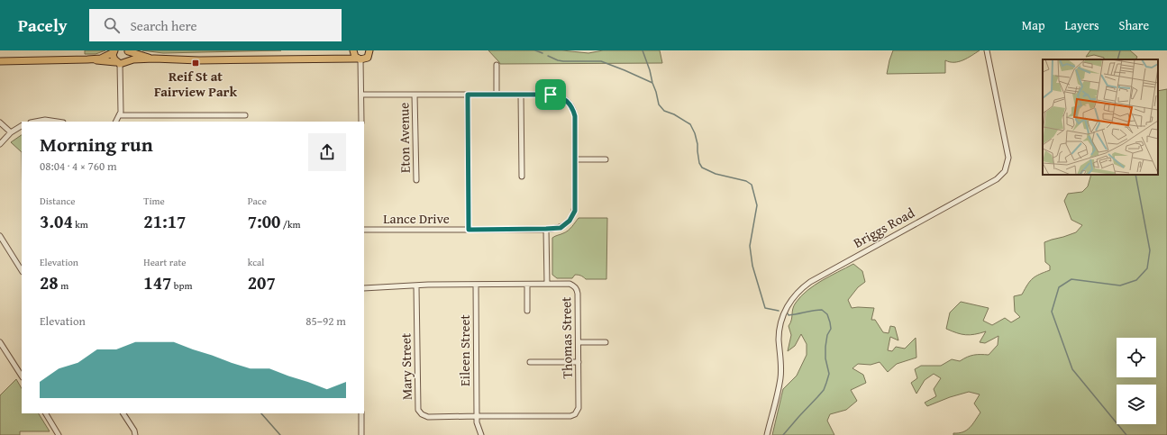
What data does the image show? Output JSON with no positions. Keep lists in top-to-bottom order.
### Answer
{
  "streets": {
    "street": [
      "Eton Avenue",
      "Lance Drive",
      "Briggs Road",
      "Thomas Street",
      "Eileen Street",
      "Mary Street"
    ]
  },
  "crossings": [
    ["Eton Avenue", "Lance Drive"],
    ["Thomas Street", "Eileen Street"],
    ["Thomas Street", "Mary Street"],
    ["Eileen Street", "Mary Street"]
  ],
  "places": {
    "transit": ["Reif St at Fairview Park"]
  },
  "page": {
    "header": "Pacely",
    "search": "Search here",
    "nav": ["Map", "Layers", "Share"],
    "heading": ["Morning run", "08:04 · 4 × 760 m"],
    "stats": [
      ["Distance", "3.04 km"],
      ["Time", "21:17"],
      ["Pace", "7:00 /km"],
      ["Elevation", "28 m"],
      ["Heart rate", "147 bpm"],
      ["kcal", "207"]
    ],
    "chart": ["Elevation", "85–92 m"]
  }
}
